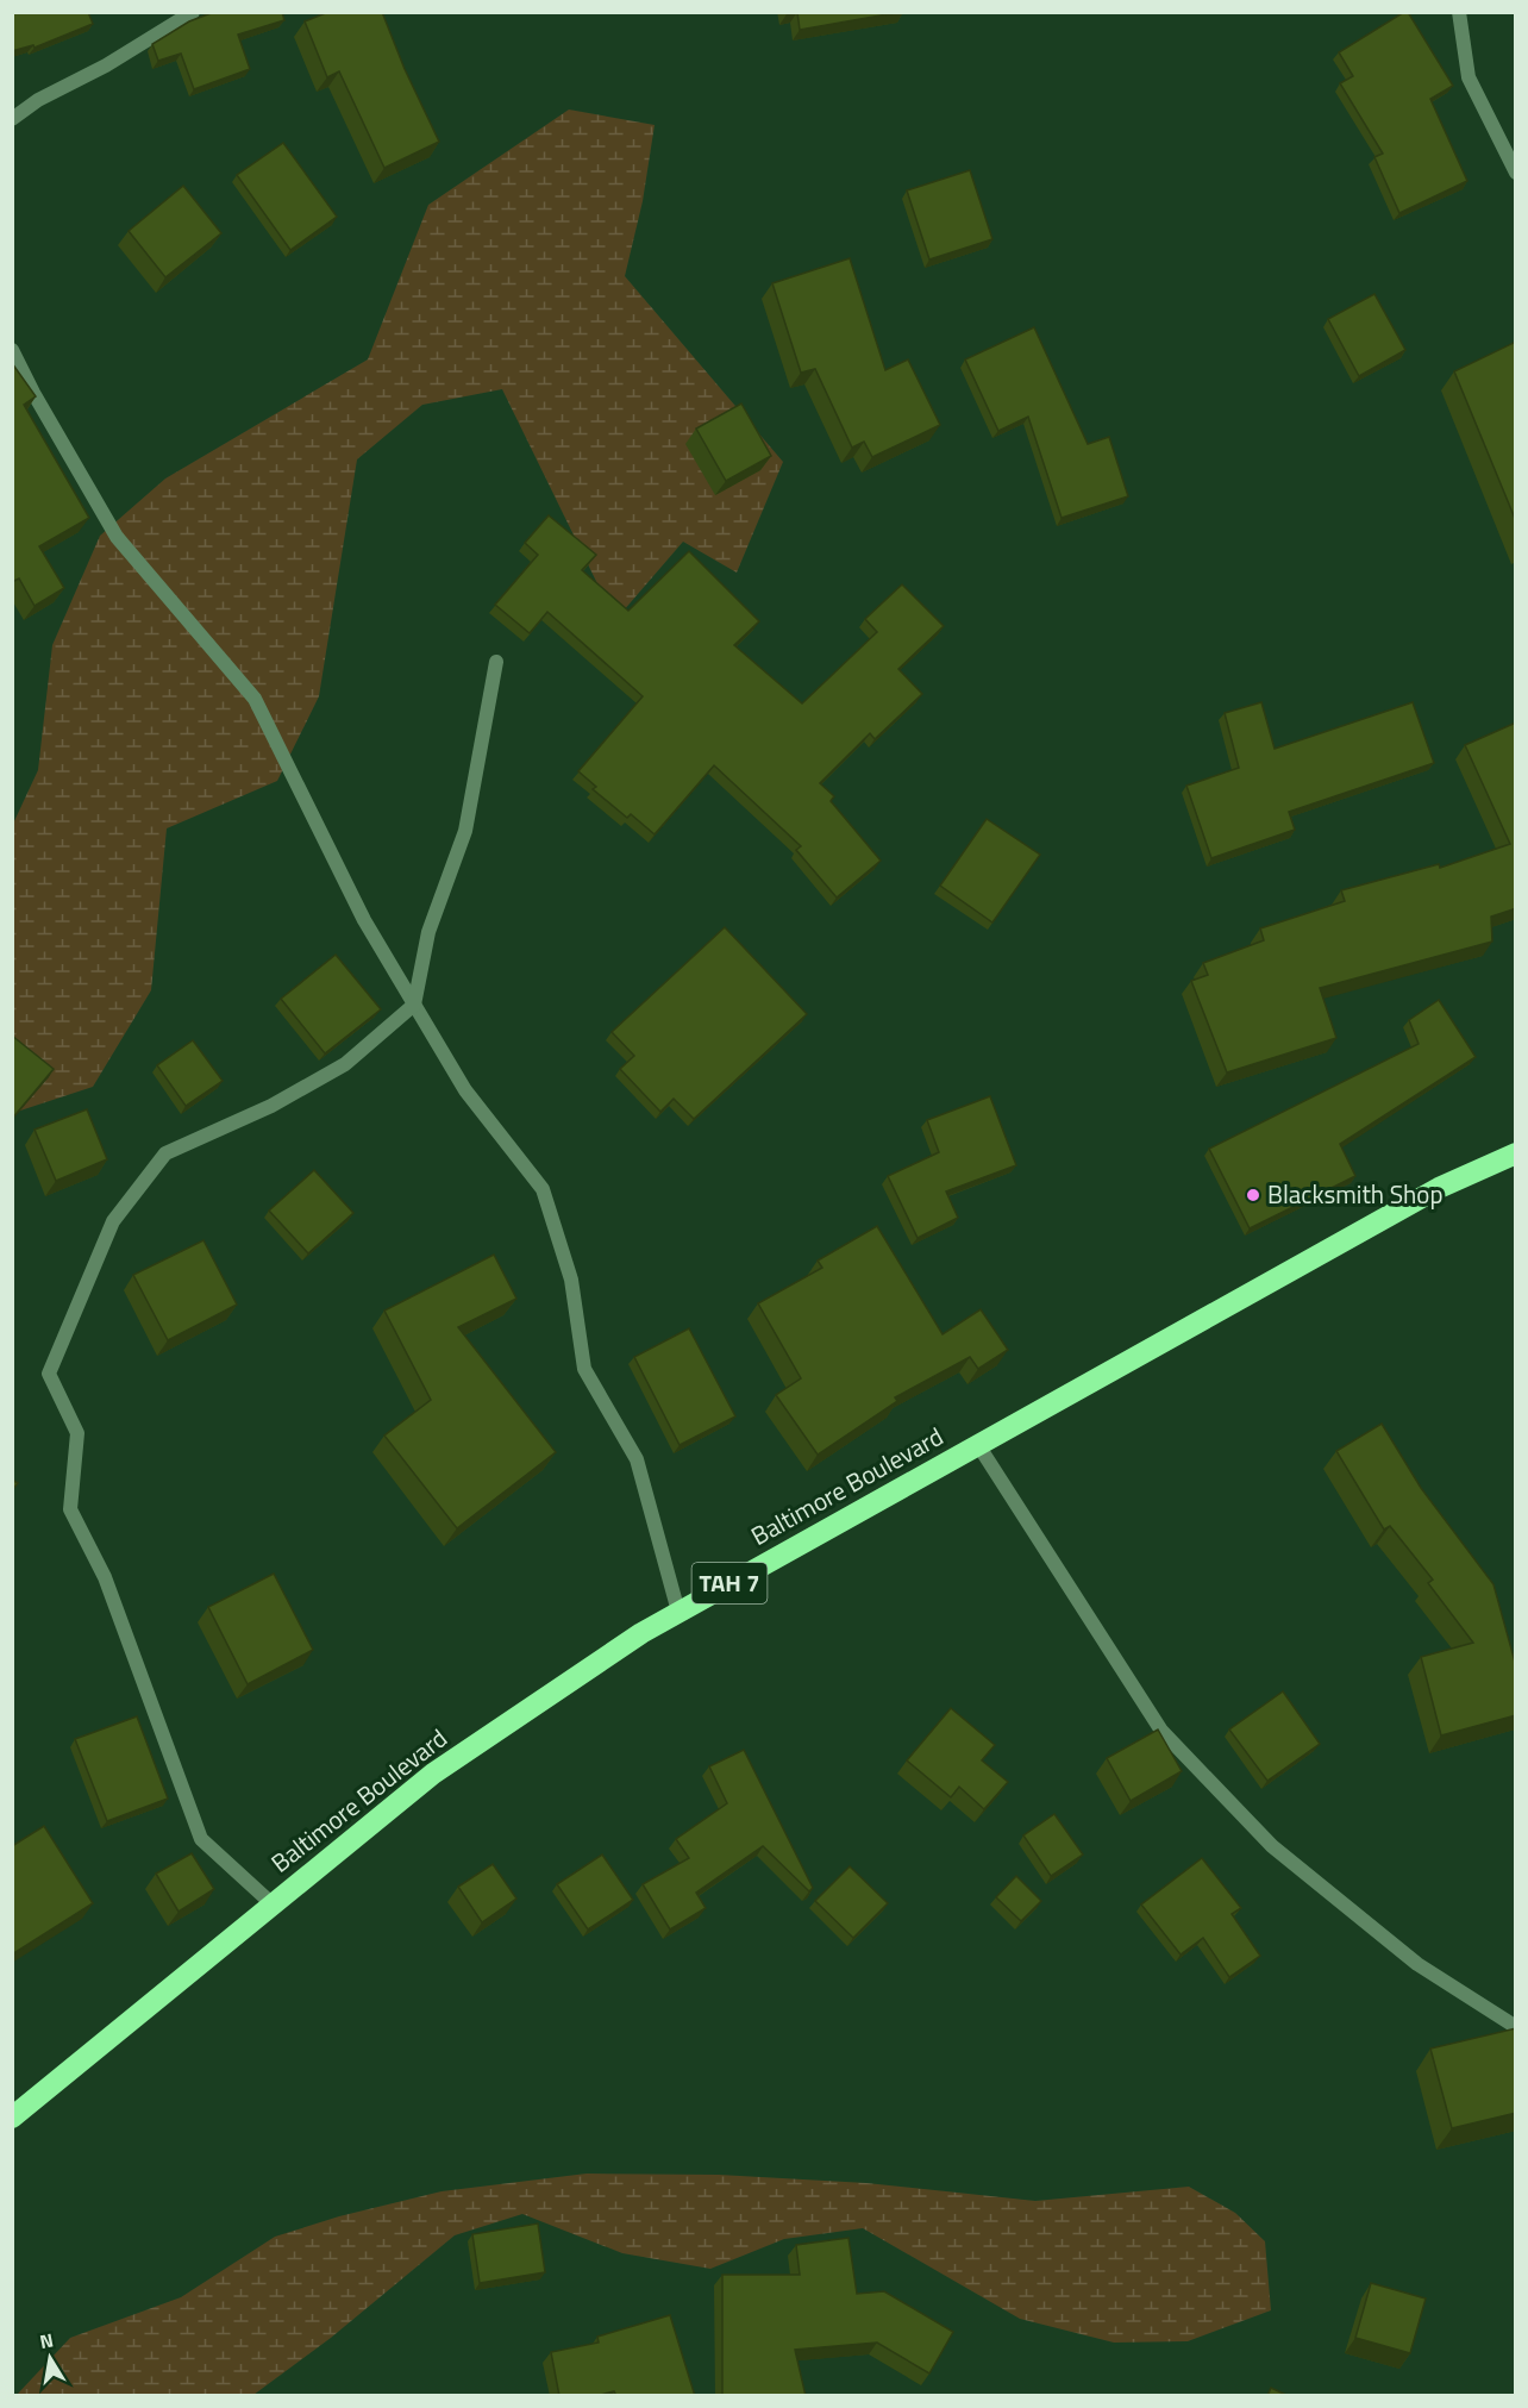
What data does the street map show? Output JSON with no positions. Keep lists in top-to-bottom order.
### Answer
{
  "streets": {
    "highway": ["Baltimore Boulevard", "TAH 7"]
  },
  "places": ["Blacksmith Shop"],
  "north": "top"
}
